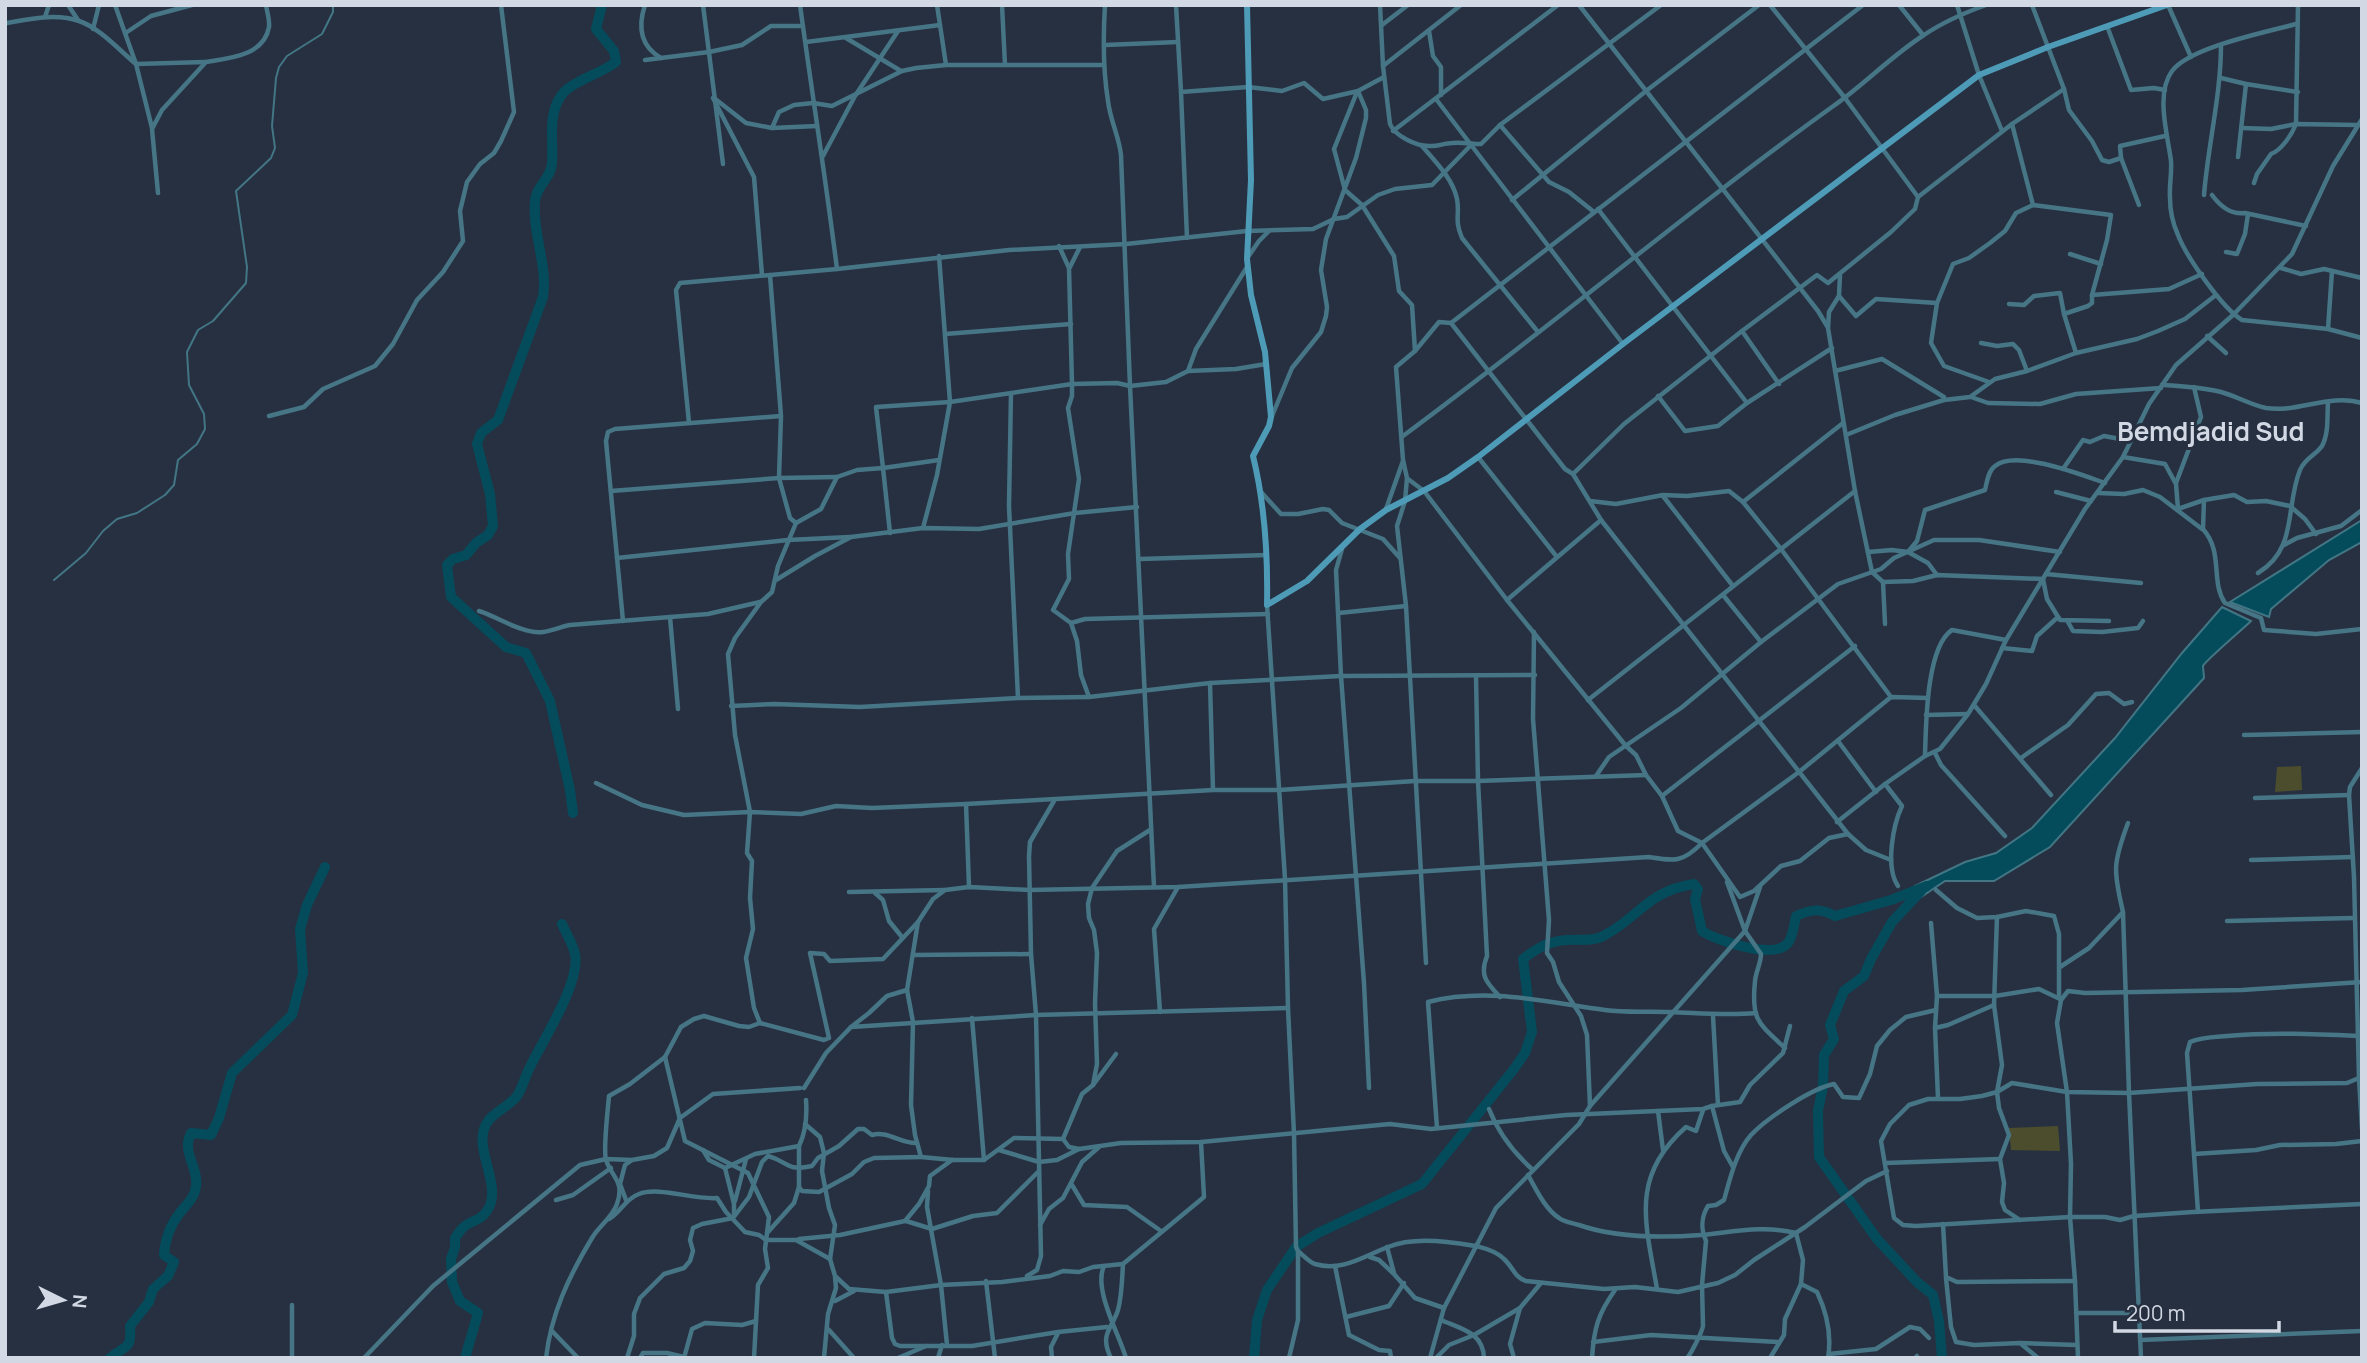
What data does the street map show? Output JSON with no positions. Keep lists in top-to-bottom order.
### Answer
{
  "districts": ["Bemdjadid Sud"],
  "scale_bar": "200 m",
  "north": "right"
}
